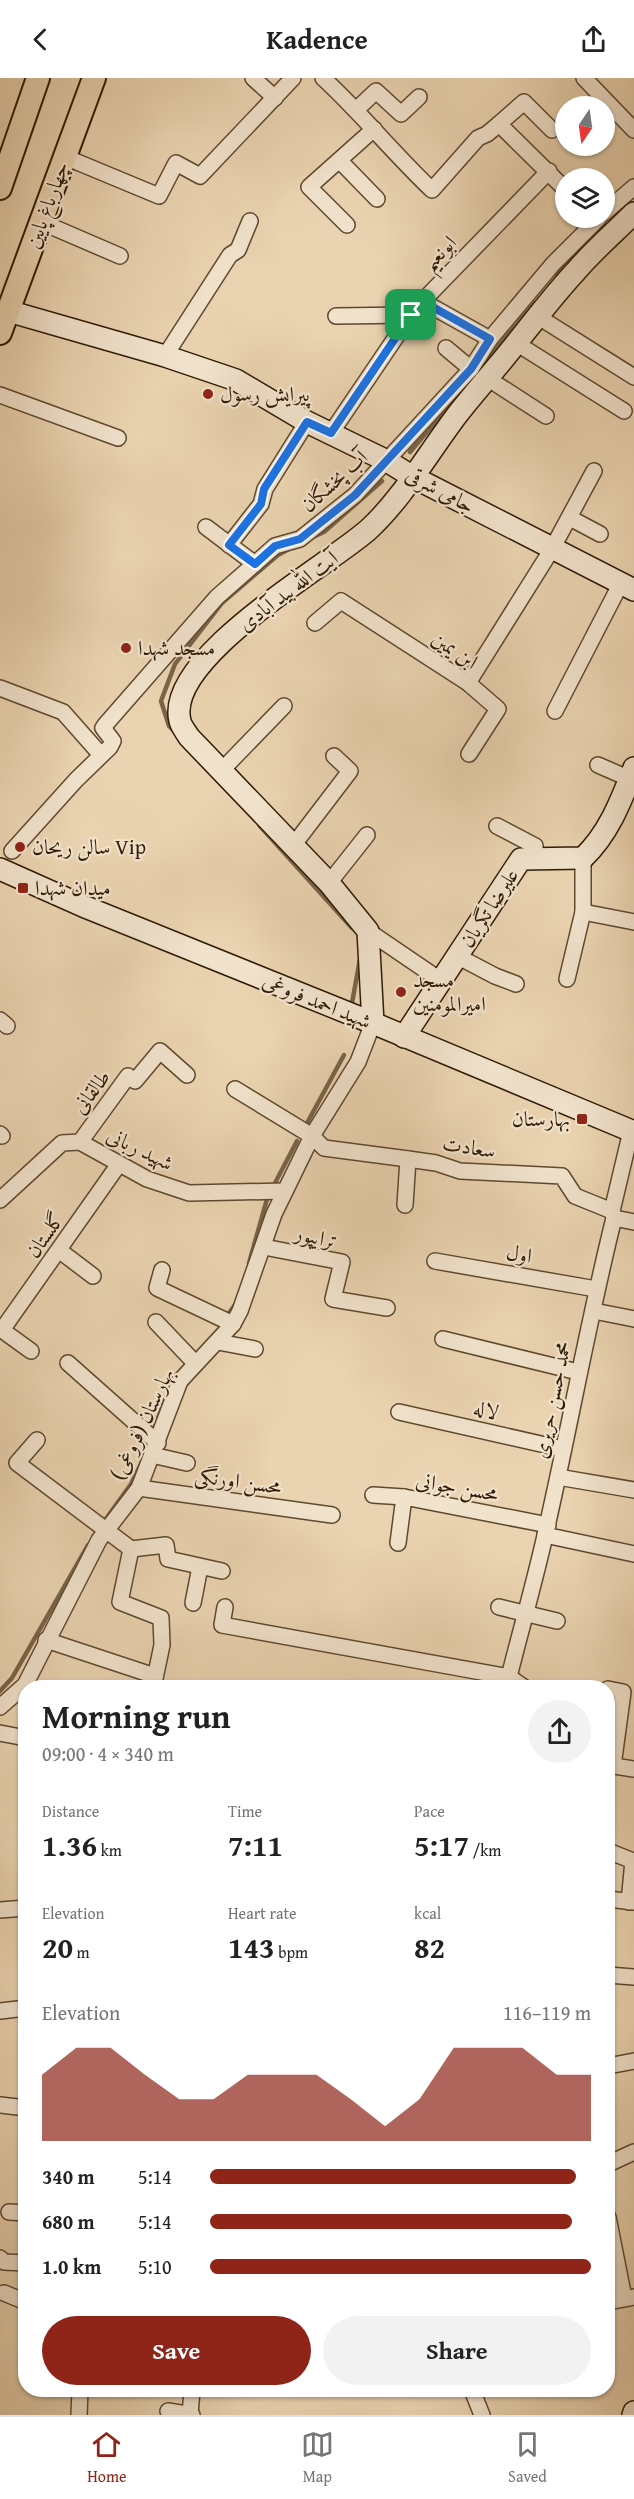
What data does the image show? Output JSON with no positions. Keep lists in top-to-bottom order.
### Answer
{
  "streets": {
    "main road": ["چهارباغ پایین"],
    "street": [
      "ابونعیم",
      "آب پخشگان",
      "جامی شرقی",
      "آیت الله بید آبادی",
      "ابن یمین",
      "علیرضا تگریان",
      "شهید احمد فروغی",
      "طالقانی",
      "سعادت",
      "شهید ربانی",
      "گلستان",
      "ترایپور",
      "اول",
      "محمد حسن حریری",
      "لاله",
      "بهارستان (فروغی)",
      "محسن اورنگی",
      "محسن جوانی"
    ]
  },
  "crossings": [
    ["چهارباغ پایین", "جامی شرقی"],
    ["ابونعیم", "جامی شرقی"],
    ["آب پخشگان", "جامی شرقی"],
    ["آب پخشگان", "آیت الله بید آبادی"],
    ["جامی شرقی", "آیت الله بید آبادی"],
    ["علیرضا تگریان", "شهید احمد فروغی"],
    ["شهید احمد فروغی", "محمد حسن حریری"],
    ["شهید احمد فروغی", "بهارستان (فروغی)"],
    ["طالقانی", "شهید ربانی"],
    ["سعادت", "محمد حسن حریری"],
    ["سعادت", "بهارستان (فروغی)"],
    ["شهید ربانی", "گلستان"],
    ["شهید ربانی", "بهارستان (فروغی)"],
    ["ترایپور", "بهارستان (فروغی)"],
    ["اول", "محمد حسن حریری"],
    ["محمد حسن حریری", "لاله"],
    ["محمد حسن حریری", "محسن جوانی"],
    ["بهارستان (فروغی)", "محسن اورنگی"]
  ],
  "places": {
    "other": [
      "پیرایش رسول",
      "مسجد شهدا",
      "سالن ریحان Vip",
      "مسجد امیرالمومنین"
    ],
    "transit": ["میدان شهدا", "بهارستان"]
  },
  "north": "bottom",
  "page": {
    "header": "Kadence",
    "heading": ["Morning run", "09:00 · 4 × 340 m"],
    "stats": [
      ["Distance", "1.36 km"],
      ["Time", "7:11"],
      ["Pace", "5:17 /km"],
      ["Elevation", "20 m"],
      ["Heart rate", "143 bpm"],
      ["kcal", "82"]
    ],
    "chart": ["Elevation", "116–119 m"],
    "list": [
      {
        "name": "340 m",
        "note": "5:14"
      },
      {
        "name": "680 m",
        "note": "5:14"
      },
      {
        "name": "1.0 km",
        "note": "5:10"
      }
    ],
    "buttons": ["Save", "Share"],
    "tabs": ["Home", "Map", "Saved"]
  }
}
